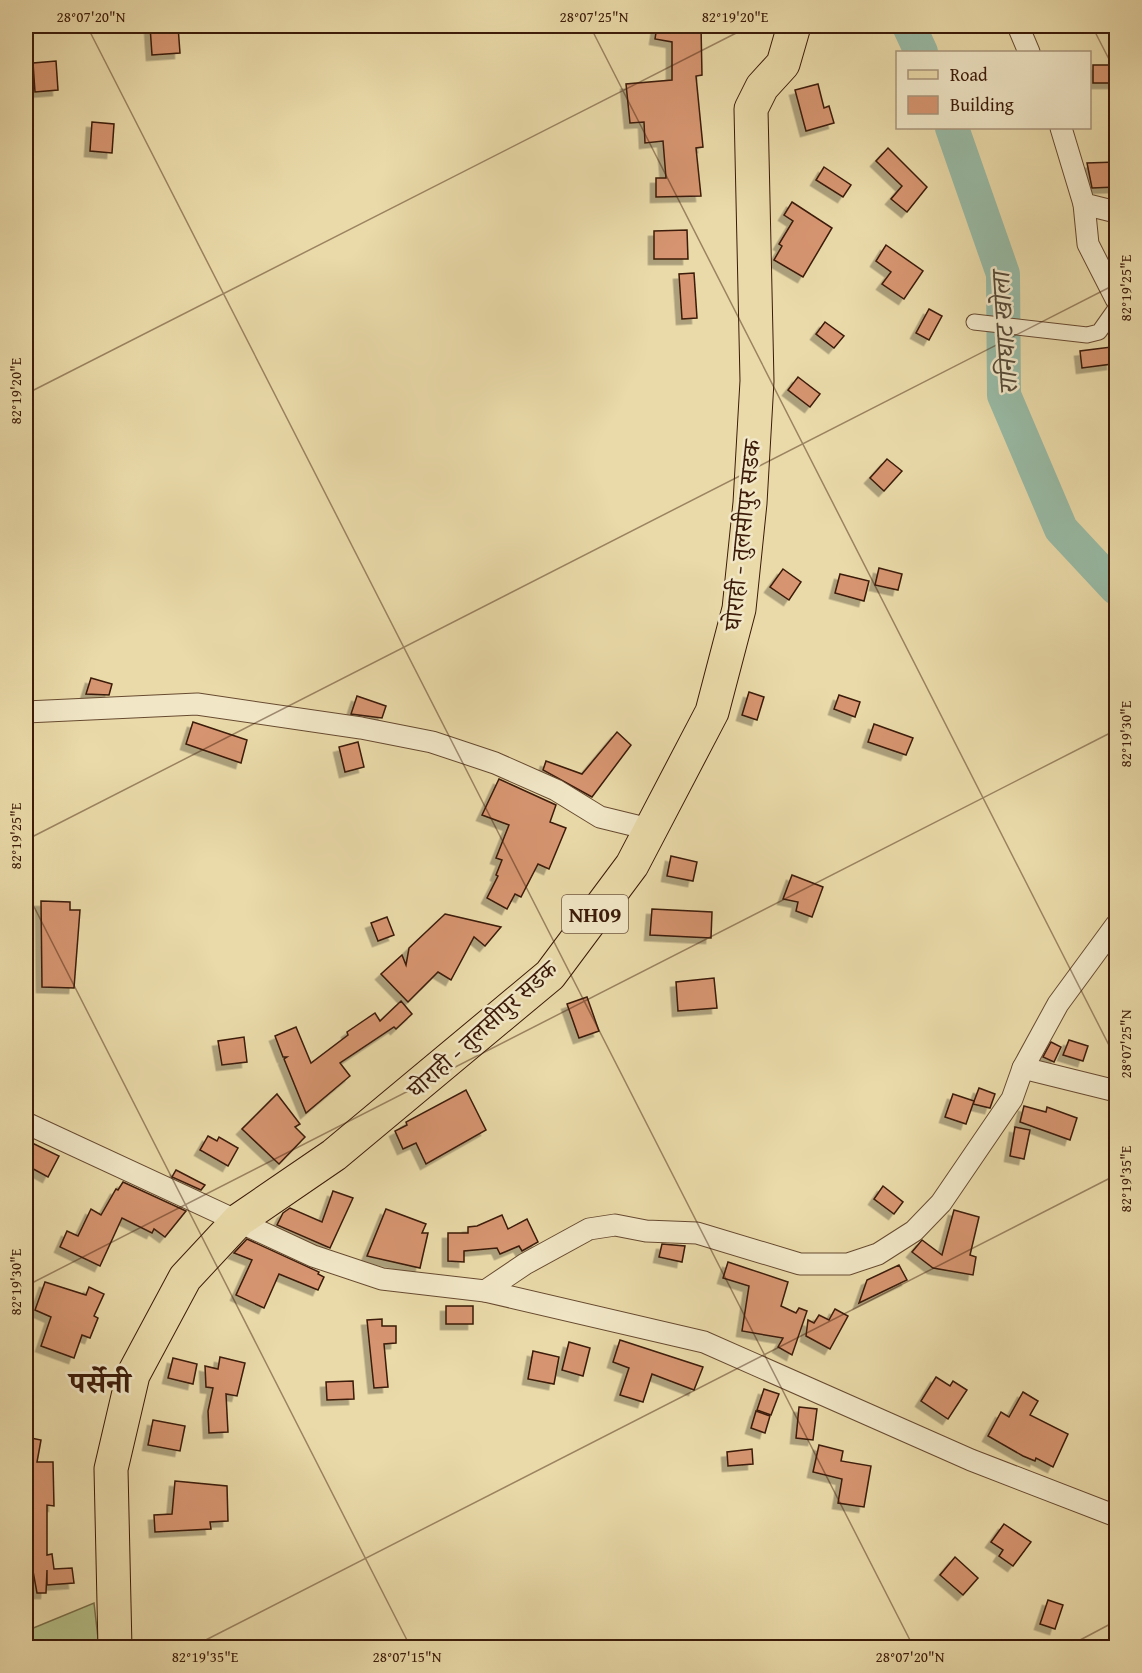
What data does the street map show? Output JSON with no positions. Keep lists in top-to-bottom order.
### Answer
{
  "streets": {
    "main road": ["घोराही - तुलसीपुर सडक", "NH09"]
  },
  "districts": ["पर्सेनी"],
  "water": ["रानिघाट खोला"],
  "legend": ["Road", "Building"],
  "coordinates": [
    "28°07'20\"N",
    "28°07'25\"N",
    "82°19'20\"E",
    "82°19'25\"E",
    "82°19'30\"E",
    "82°19'35\"E",
    "28°07'15\"N"
  ]
}
